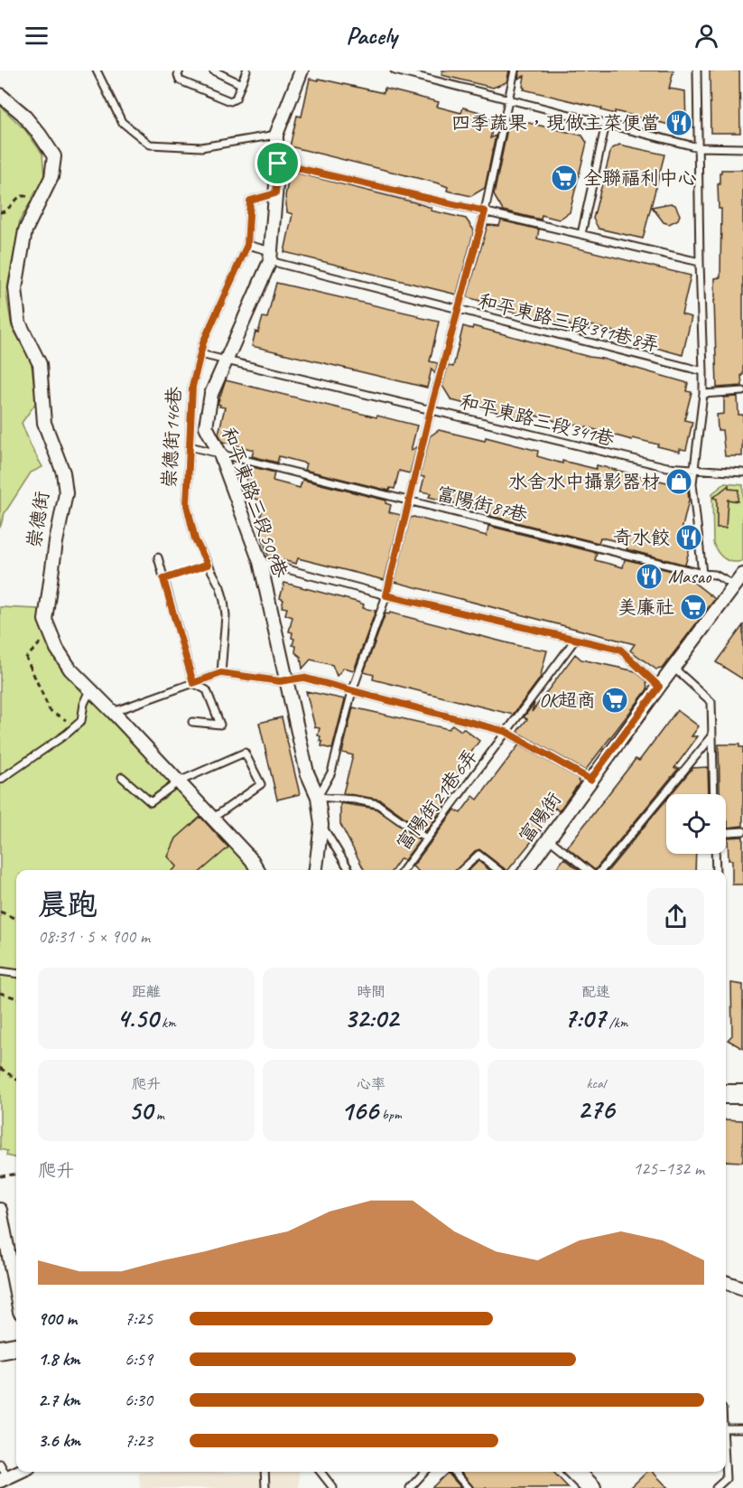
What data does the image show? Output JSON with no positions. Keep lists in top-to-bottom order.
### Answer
{
  "streets": {
    "street": ["和平東路三段509巷", "崇德街", "富陽街"],
    "lane": [
      "和平東路三段391巷8弄",
      "和平東路三段341巷",
      "崇德街146巷",
      "富陽街87巷",
      "富陽街21巷6弄"
    ]
  },
  "crossings": [
    ["和平東路三段391巷8弄", "崇德街146巷"],
    ["和平東路三段391巷8弄", "和平東路三段509巷"],
    ["和平東路三段341巷", "崇德街146巷"],
    ["和平東路三段341巷", "和平東路三段509巷"],
    ["崇德街146巷", "和平東路三段509巷"],
    ["崇德街146巷", "富陽街87巷"],
    ["和平東路三段509巷", "富陽街87巷"],
    ["富陽街87巷", "富陽街"]
  ],
  "places": {
    "restaurant": ["四季蔬果，現做主菜便當", "奇水餃", "Masao"],
    "supermarket": ["全聯福利中心", "美廉社", "OK超商"],
    "shop": ["水舍水中攝影器材"]
  },
  "page": {
    "header": "Pacely",
    "heading": ["晨跑", "08:31 · 5 × 900 m"],
    "stats": [
      ["距離", "4.50 km"],
      ["時間", "32:02"],
      ["配速", "7:07 /km"],
      ["爬升", "50 m"],
      ["心率", "166 bpm"],
      ["kcal", "276"]
    ],
    "chart": ["爬升", "125–132 m"],
    "list": [
      {
        "name": "900 m",
        "note": "7:25"
      },
      {
        "name": "1.8 km",
        "note": "6:59"
      },
      {
        "name": "2.7 km",
        "note": "6:30"
      },
      {
        "name": "3.6 km",
        "note": "7:23"
      }
    ]
  }
}
